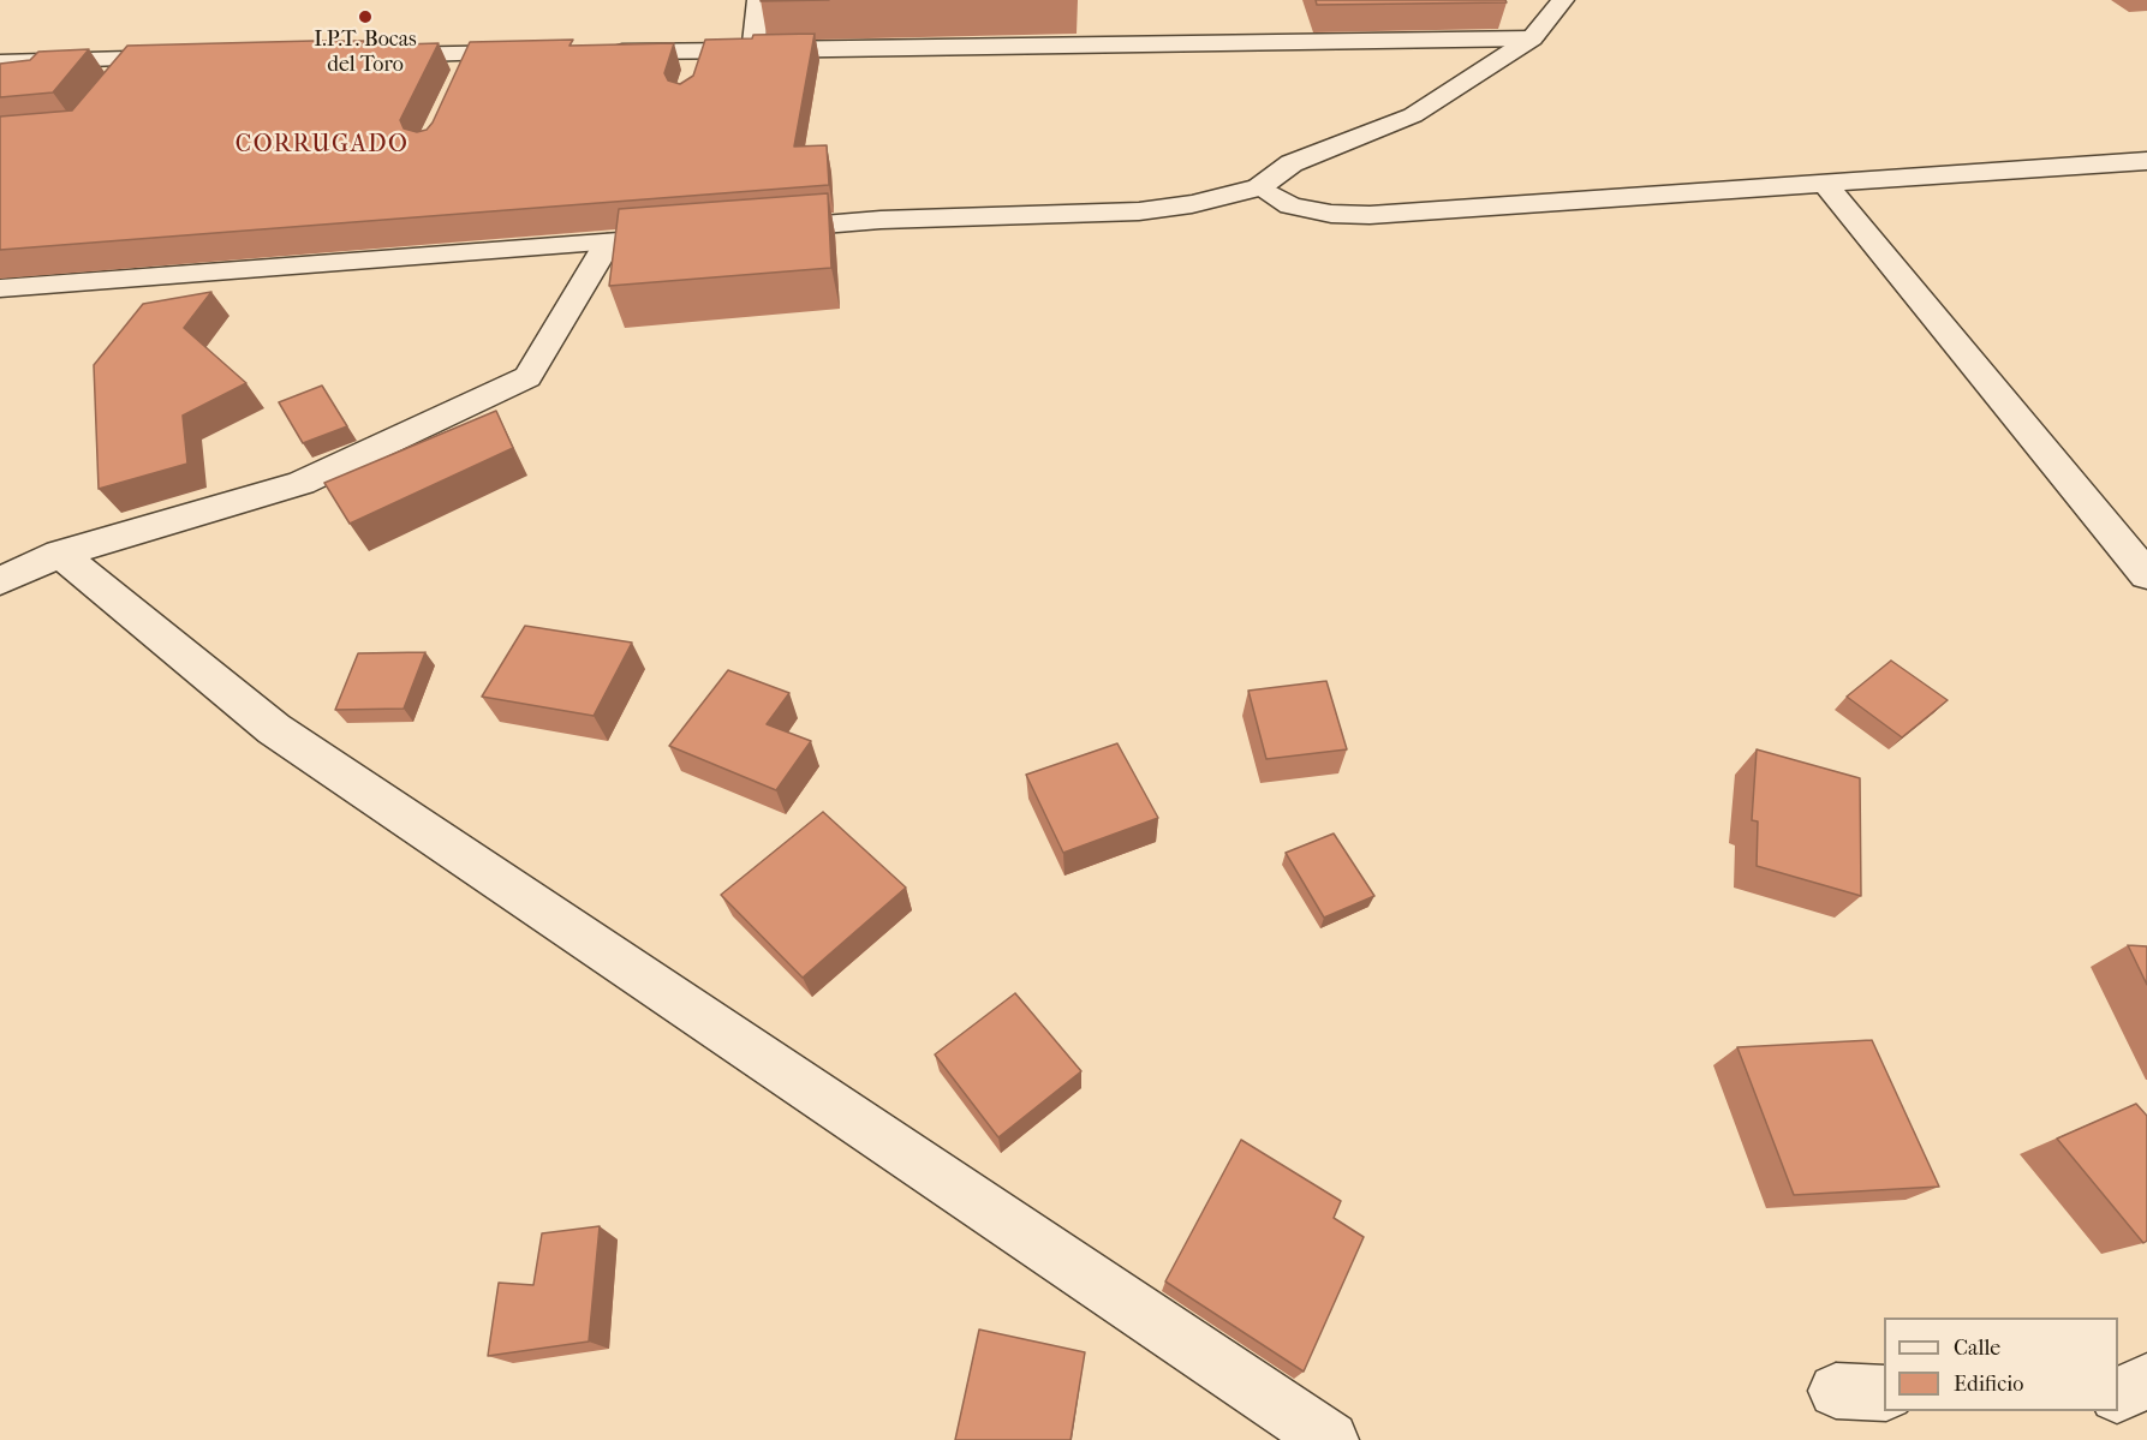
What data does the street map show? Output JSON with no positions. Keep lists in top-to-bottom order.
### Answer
{
  "districts": ["CORRUGADO"],
  "places": ["I.P.T. Bocas del Toro"],
  "legend": ["Calle", "Edificio"]
}
